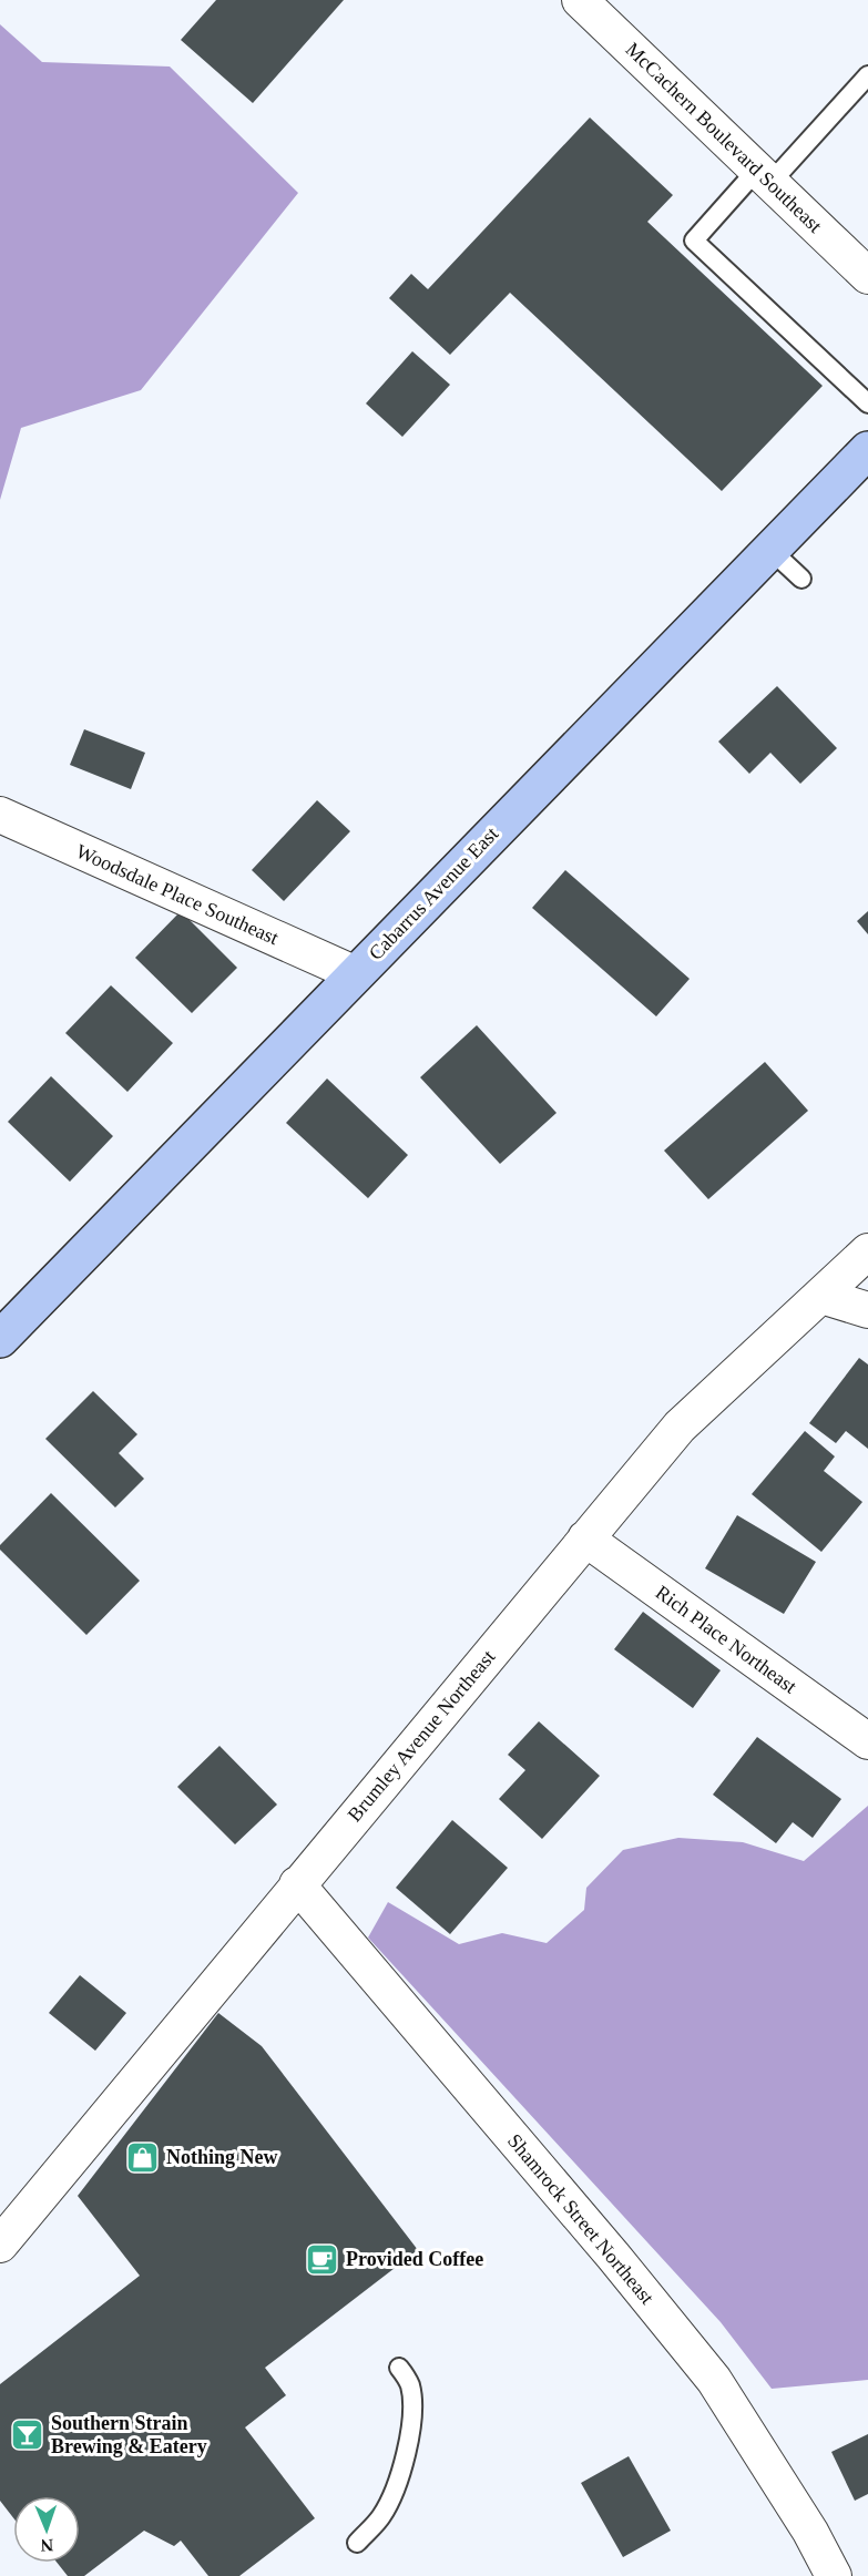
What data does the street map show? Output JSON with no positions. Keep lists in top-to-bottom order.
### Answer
{
  "streets": {
    "main road": ["Cabarrus Avenue East"],
    "street": [
      "McCachern Boulevard Southeast",
      "Woodsdale Place Southeast",
      "Rich Place Northeast",
      "Brumley Avenue Northeast",
      "Shamrock Street Northeast"
    ]
  },
  "crossings": [
    ["Cabarrus Avenue East", "Woodsdale Place Southeast"],
    ["Rich Place Northeast", "Brumley Avenue Northeast"],
    ["Brumley Avenue Northeast", "Shamrock Street Northeast"]
  ],
  "places": {
    "shop": ["Nothing New"],
    "cafe": ["Provided Coffee"],
    "bar": ["Southern Strain Brewing & Eatery"]
  },
  "north": "bottom"
}
